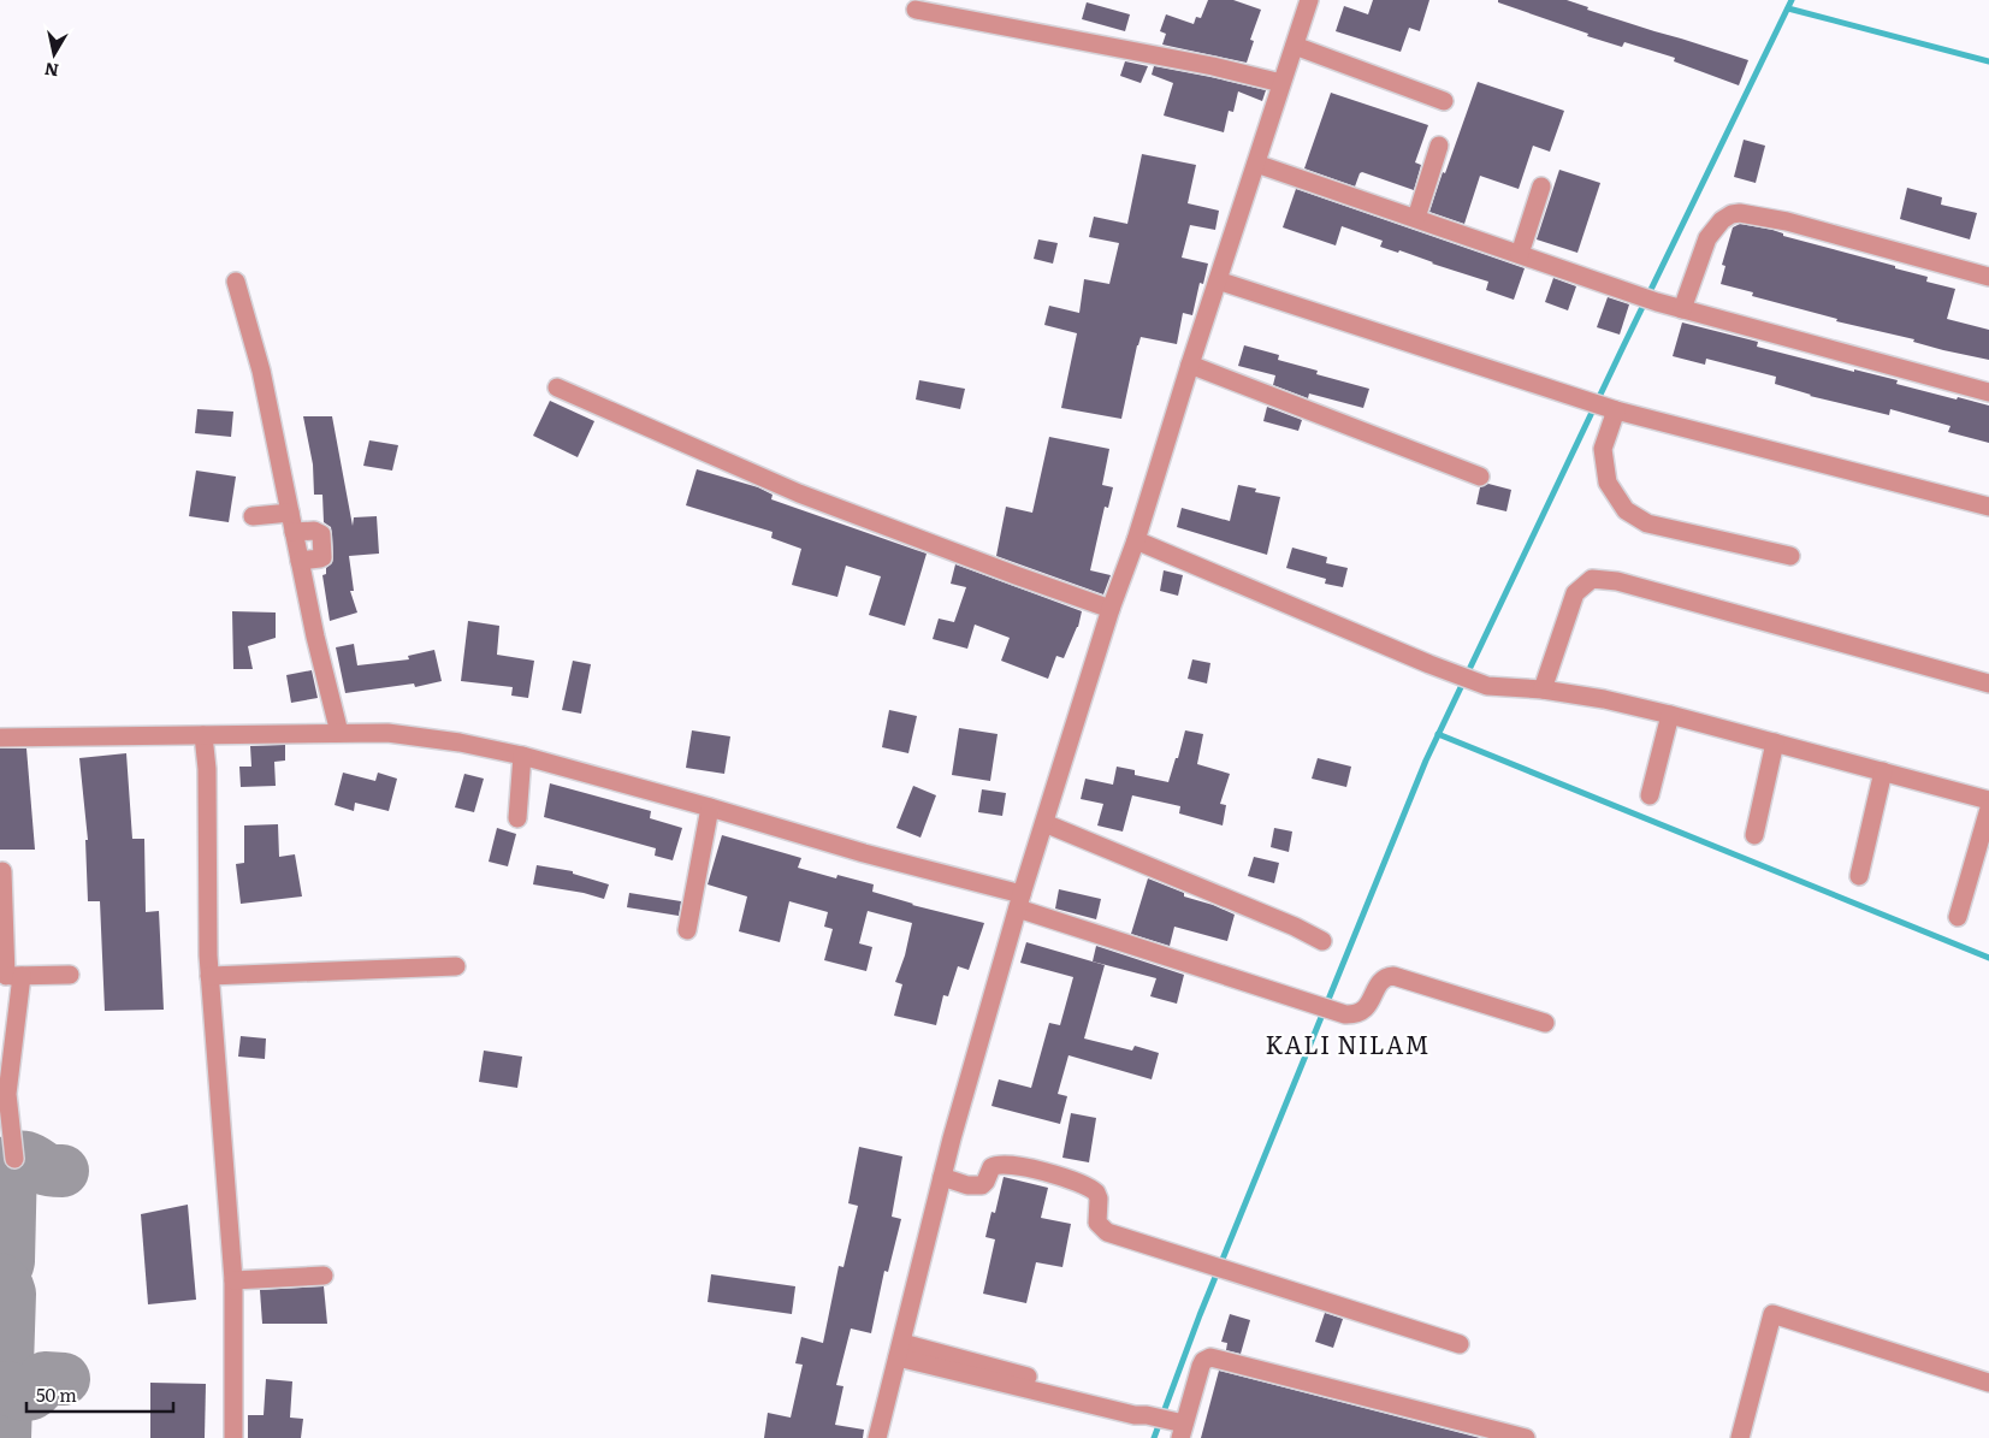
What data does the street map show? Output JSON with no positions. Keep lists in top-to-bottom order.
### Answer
{
  "districts": ["KALI NILAM"],
  "scale_bar": "50 m",
  "north": "bottom"
}
